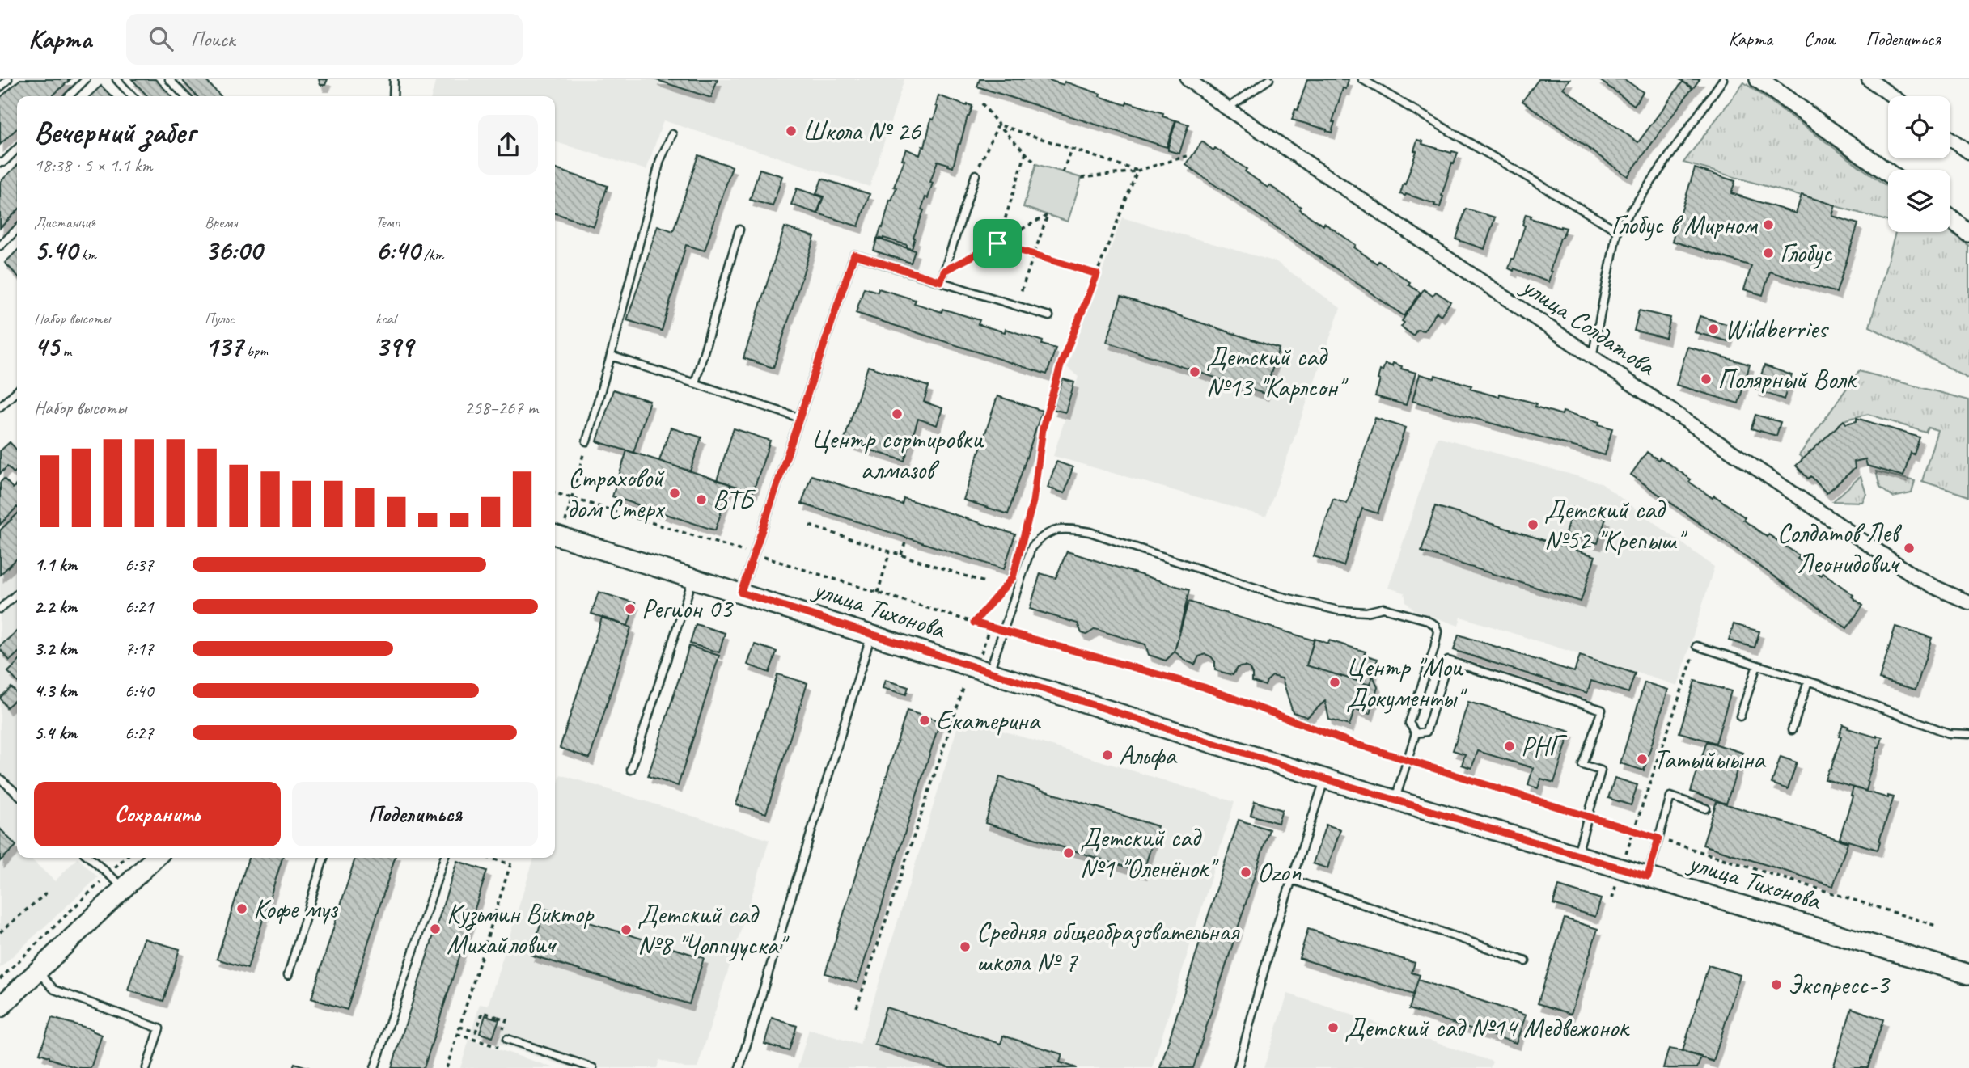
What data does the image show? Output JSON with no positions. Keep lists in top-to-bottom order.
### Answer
{
  "streets": {
    "main road": ["улица Тихонова"],
    "street": ["улица Солдатова"]
  },
  "places": [
    "Школа № 26",
    "Глобус в Мирном",
    "Глобус",
    "Wildberries",
    "Детский сад №13 \"Карлсон\"",
    "Полярный Волк",
    "Центр сортировки алмазов",
    "Страховой дом Стерх",
    "ВТБ",
    "Детский сад №52 \"Крепыш\"",
    "Солдатов Лев Леонидович",
    "Регион 03",
    "Центр \"Мои Документы\"",
    "Екатерина",
    "РНГ",
    "Альфа",
    "Татыйыына",
    "Детский сад №1 \"Оленёнок\"",
    "Ozon",
    "Кофе муз",
    "Кузьмин Виктор Михайлович",
    "Детский сад №8 \"Чоппууска\"",
    "Cредняя общеобразовательная школа № 7",
    "Экспресс-3",
    "Детский сад №14 Медвежонок"
  ],
  "page": {
    "header": "Карта",
    "search": "Поиск",
    "nav": ["Карта", "Слои", "Поделиться"],
    "heading": ["Вечерний забег", "18:38 · 5 × 1.1 km"],
    "stats": [
      ["Дистанция", "5.40 km"],
      ["Время", "36:00"],
      ["Темп", "6:40 /km"],
      ["Набор высоты", "45 m"],
      ["Пульс", "137 bpm"],
      ["kcal", "399"]
    ],
    "chart": ["Набор высоты", "258–267 m"],
    "list": [
      {
        "name": "1.1 km",
        "note": "6:37"
      },
      {
        "name": "2.2 km",
        "note": "6:21"
      },
      {
        "name": "3.2 km",
        "note": "7:17"
      },
      {
        "name": "4.3 km",
        "note": "6:40"
      },
      {
        "name": "5.4 km",
        "note": "6:27"
      }
    ],
    "buttons": ["Сохранить", "Поделиться"]
  }
}
